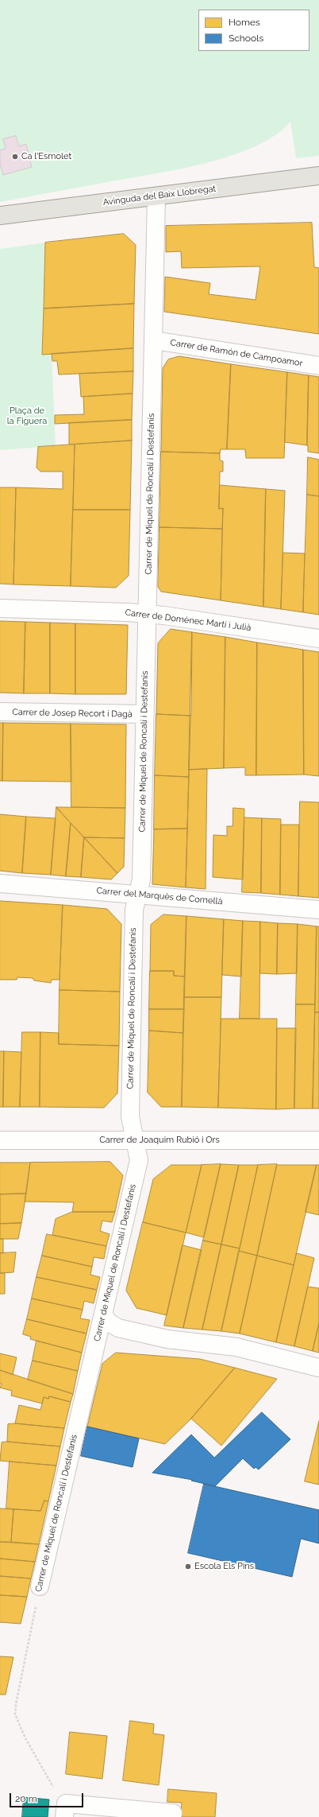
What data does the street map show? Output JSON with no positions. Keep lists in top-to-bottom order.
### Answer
{
  "streets": {
    "main road": ["Avinguda del Baix Llobregat"],
    "street": [
      "Carrer de Ramón de Campoamor",
      "Carrer de Miquel de Roncalí i Destefanis",
      "Carrer de Domènec Martí i Julià",
      "Carrer de Josep Recort i Dagà",
      "Carrer del Marquès de Cornellà",
      "Carrer de Joaquim Rubió i Ors"
    ]
  },
  "crossings": [
    ["Avinguda del Baix Llobregat", "Carrer de Miquel de Roncalí i Destefanis"],
    ["Carrer de Ramón de Campoamor", "Carrer de Miquel de Roncalí i Destefanis"],
    ["Carrer de Miquel de Roncalí i Destefanis", "Carrer de Domènec Martí i Julià"],
    ["Carrer de Miquel de Roncalí i Destefanis", "Carrer de Josep Recort i Dagà"],
    ["Carrer de Miquel de Roncalí i Destefanis", "Carrer del Marquès de Cornellà"],
    ["Carrer de Miquel de Roncalí i Destefanis", "Carrer de Joaquim Rubió i Ors"]
  ],
  "parks": ["Plaça de la Figuera"],
  "places": ["Ca l'Esmolet", "Escola Els Pins"],
  "legend": ["Homes", "Schools"],
  "scale_bar": "20 m"
}
